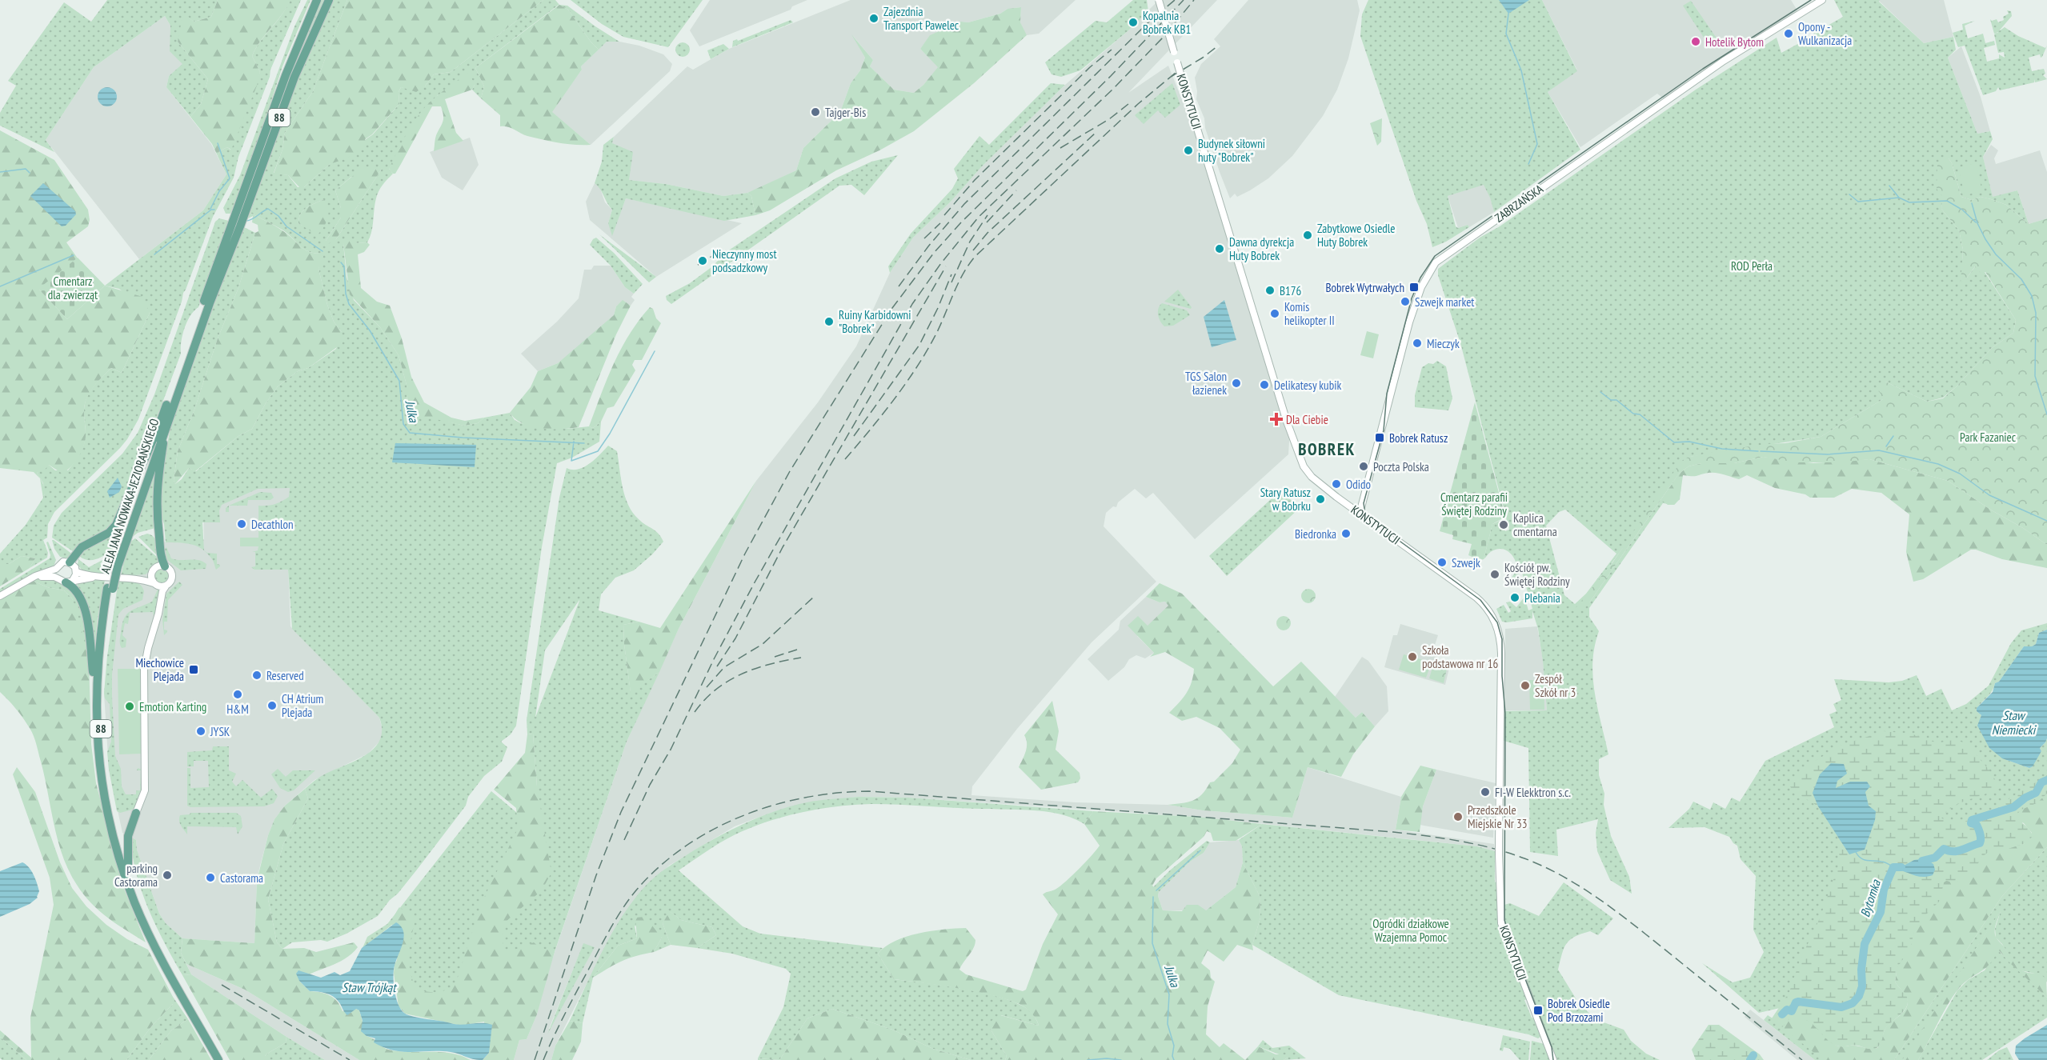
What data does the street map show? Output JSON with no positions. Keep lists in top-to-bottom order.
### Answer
{
  "streets": {
    "main road": ["88", "ALEJA JANA NOWAKA-JEZIORAŃSKIEGO"],
    "street": ["KONSTYTUCJI", "ZABRZAŃSKA"]
  },
  "crossings": [
    ["KONSTYTUCJI", "ZABRZAŃSKA"]
  ],
  "districts": ["BOBREK"],
  "water": [
    "Julka",
    "Staw Niemiecki",
    "Bytomka",
    "Staw Trójkąt"
  ],
  "parks": [
    "ROD Perła",
    "Cmentarz dla zwierząt",
    "Park Fazaniec",
    "Cmentarz parafii Świętej Rodziny",
    "Ogródki działkowe Wzajemna Pomoc"
  ],
  "places": {
    "other": [
      "Zajezdnia Transport Pawelec",
      "Kopalnia Bobrek KB1",
      "Opony - Wulkanizacja",
      "Hotelik Bytom",
      "Tajger-Bis",
      "Budynek siłowni huty \"Bobrek\"",
      "Zabytkowe Osiedle Huty Bobrek",
      "Dawna dyrekcja Huty Bobrek",
      "Nieczynny most podsadzkowy",
      "B176",
      "Szwejk market",
      "Komis helikopter II",
      "Ruiny Karbidowni \"Bobrek\"",
      "Mieczyk",
      "TGS Salon łazienek",
      "Delikatesy kubik",
      "Poczta Polska",
      "Odido",
      "Stary Ratusz w Bobrku",
      "Decathlon",
      "Kaplica cmentarna",
      "Biedronka",
      "Szwejk",
      "Kościół pw. Świętej Rodziny",
      "Plebania",
      "Szkoła podstawowa nr 16",
      "Reserved",
      "Zespół Szkół nr 3",
      "H&M",
      "CH Atrium Plejada",
      "Emotion Karting",
      "JYSK",
      "FI-W Elekktron s.c.",
      "Przedszkole Miejskie Nr 33",
      "parking Castorama",
      "Castorama"
    ],
    "transit": [
      "Bobrek Wytrwałych",
      "Bobrek Ratusz",
      "Miechowice Plejada",
      "Bobrek Osiedle Pod Brzozami"
    ],
    "health": ["Dla Ciebie"]
  }
}
